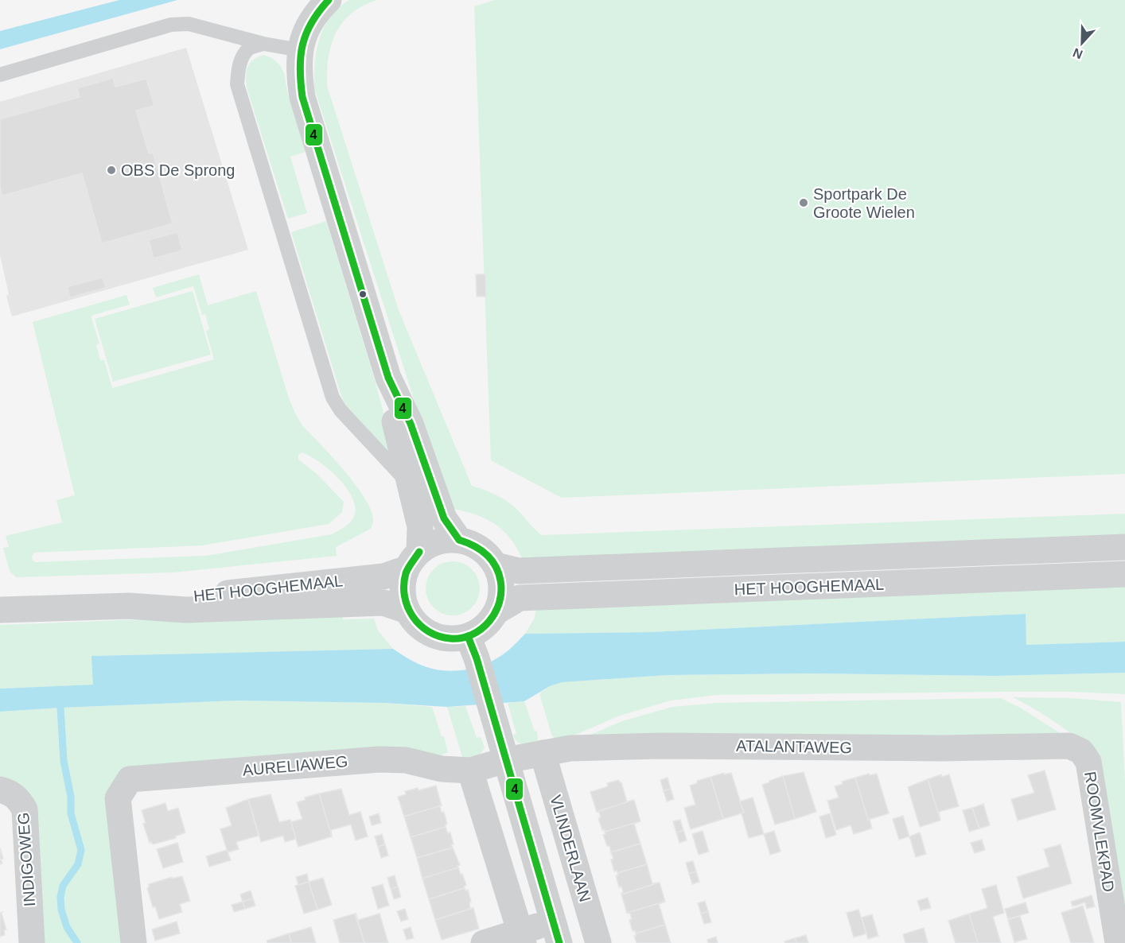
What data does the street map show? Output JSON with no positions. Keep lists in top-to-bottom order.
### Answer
{
  "streets": {
    "street": [
      "HET HOOGHEMAAL",
      "ATALANTAWEG",
      "AURELIAWEG",
      "ROOMVLEKPAD",
      "VLINDERLAAN",
      "INDIGOWEG"
    ]
  },
  "crossings": [
    ["ATALANTAWEG", "AURELIAWEG"],
    ["ATALANTAWEG", "ROOMVLEKPAD"],
    ["ATALANTAWEG", "VLINDERLAAN"]
  ],
  "places": ["OBS De Sprong", "Sportpark De Groote Wielen"],
  "lines": ["transit line 4"],
  "north": "bottom"
}
